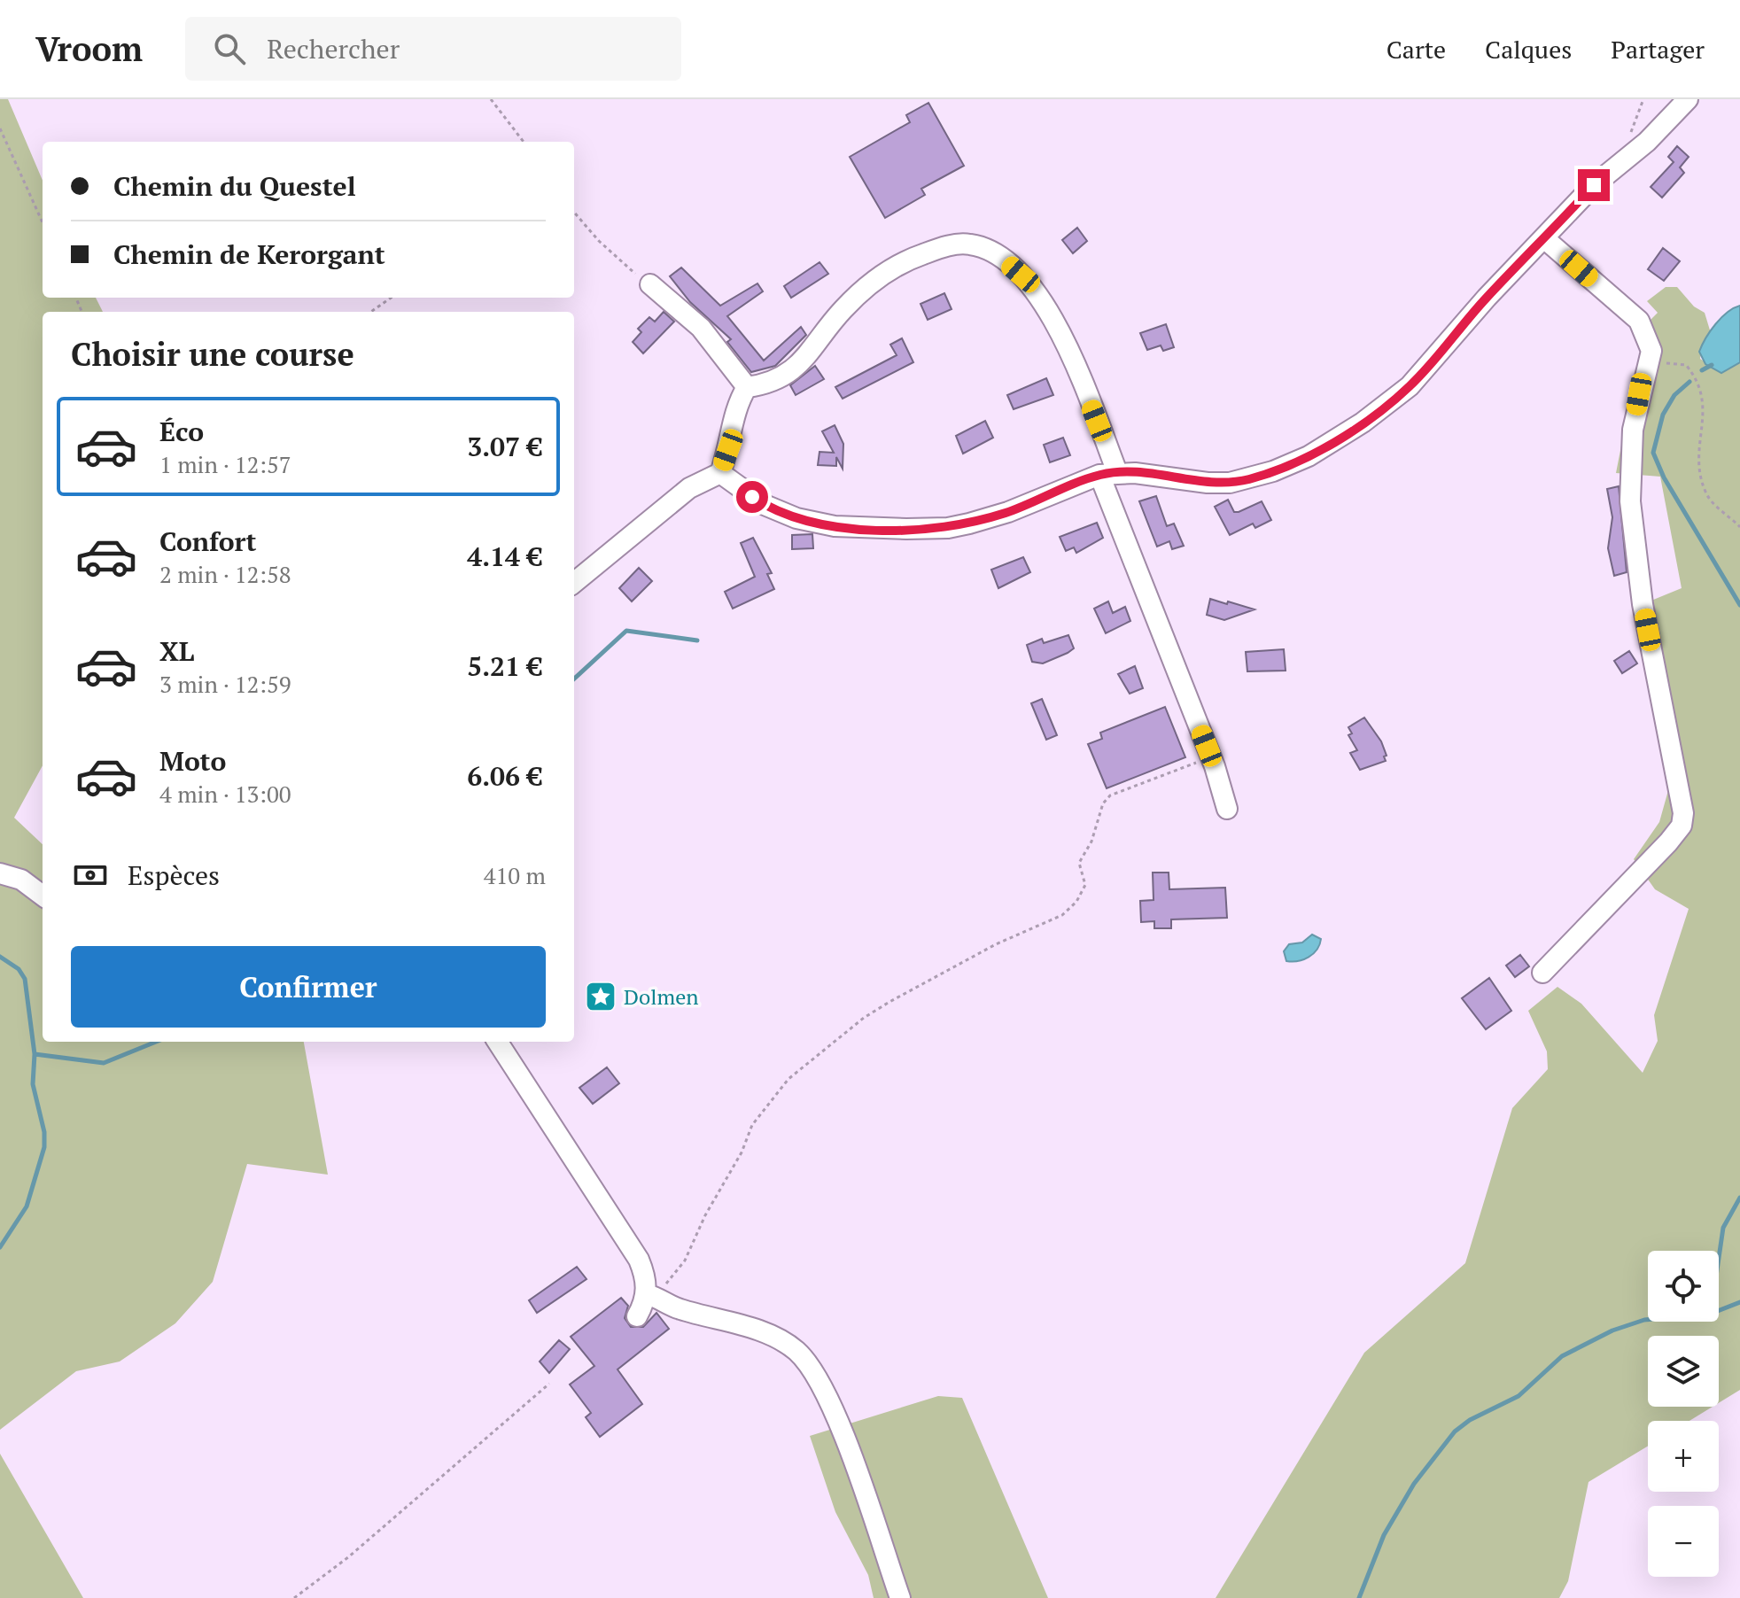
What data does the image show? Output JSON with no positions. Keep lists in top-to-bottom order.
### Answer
{
  "places": {
    "place": ["Dolmen"]
  },
  "page": {
    "header": "Vroom",
    "search": "Rechercher",
    "nav": ["Carte", "Calques", "Partager"],
    "banner": ["Chemin du Questel", "Chemin de Kerorgant"],
    "heading": "Choisir une course",
    "list": [
      {
        "name": "Éco",
        "note": "1 min · 12:57",
        "value": "3.07 €"
      },
      {
        "name": "Confort",
        "note": "2 min · 12:58",
        "value": "4.14 €"
      },
      {
        "name": "XL",
        "note": "3 min · 12:59",
        "value": "5.21 €"
      },
      {
        "name": "Moto",
        "note": "4 min · 13:00",
        "value": "6.06 €"
      }
    ],
    "pay": ["Espèces", "410 m"],
    "buttons": "Confirmer",
    "map_buttons": ["+", "−"]
  }
}
